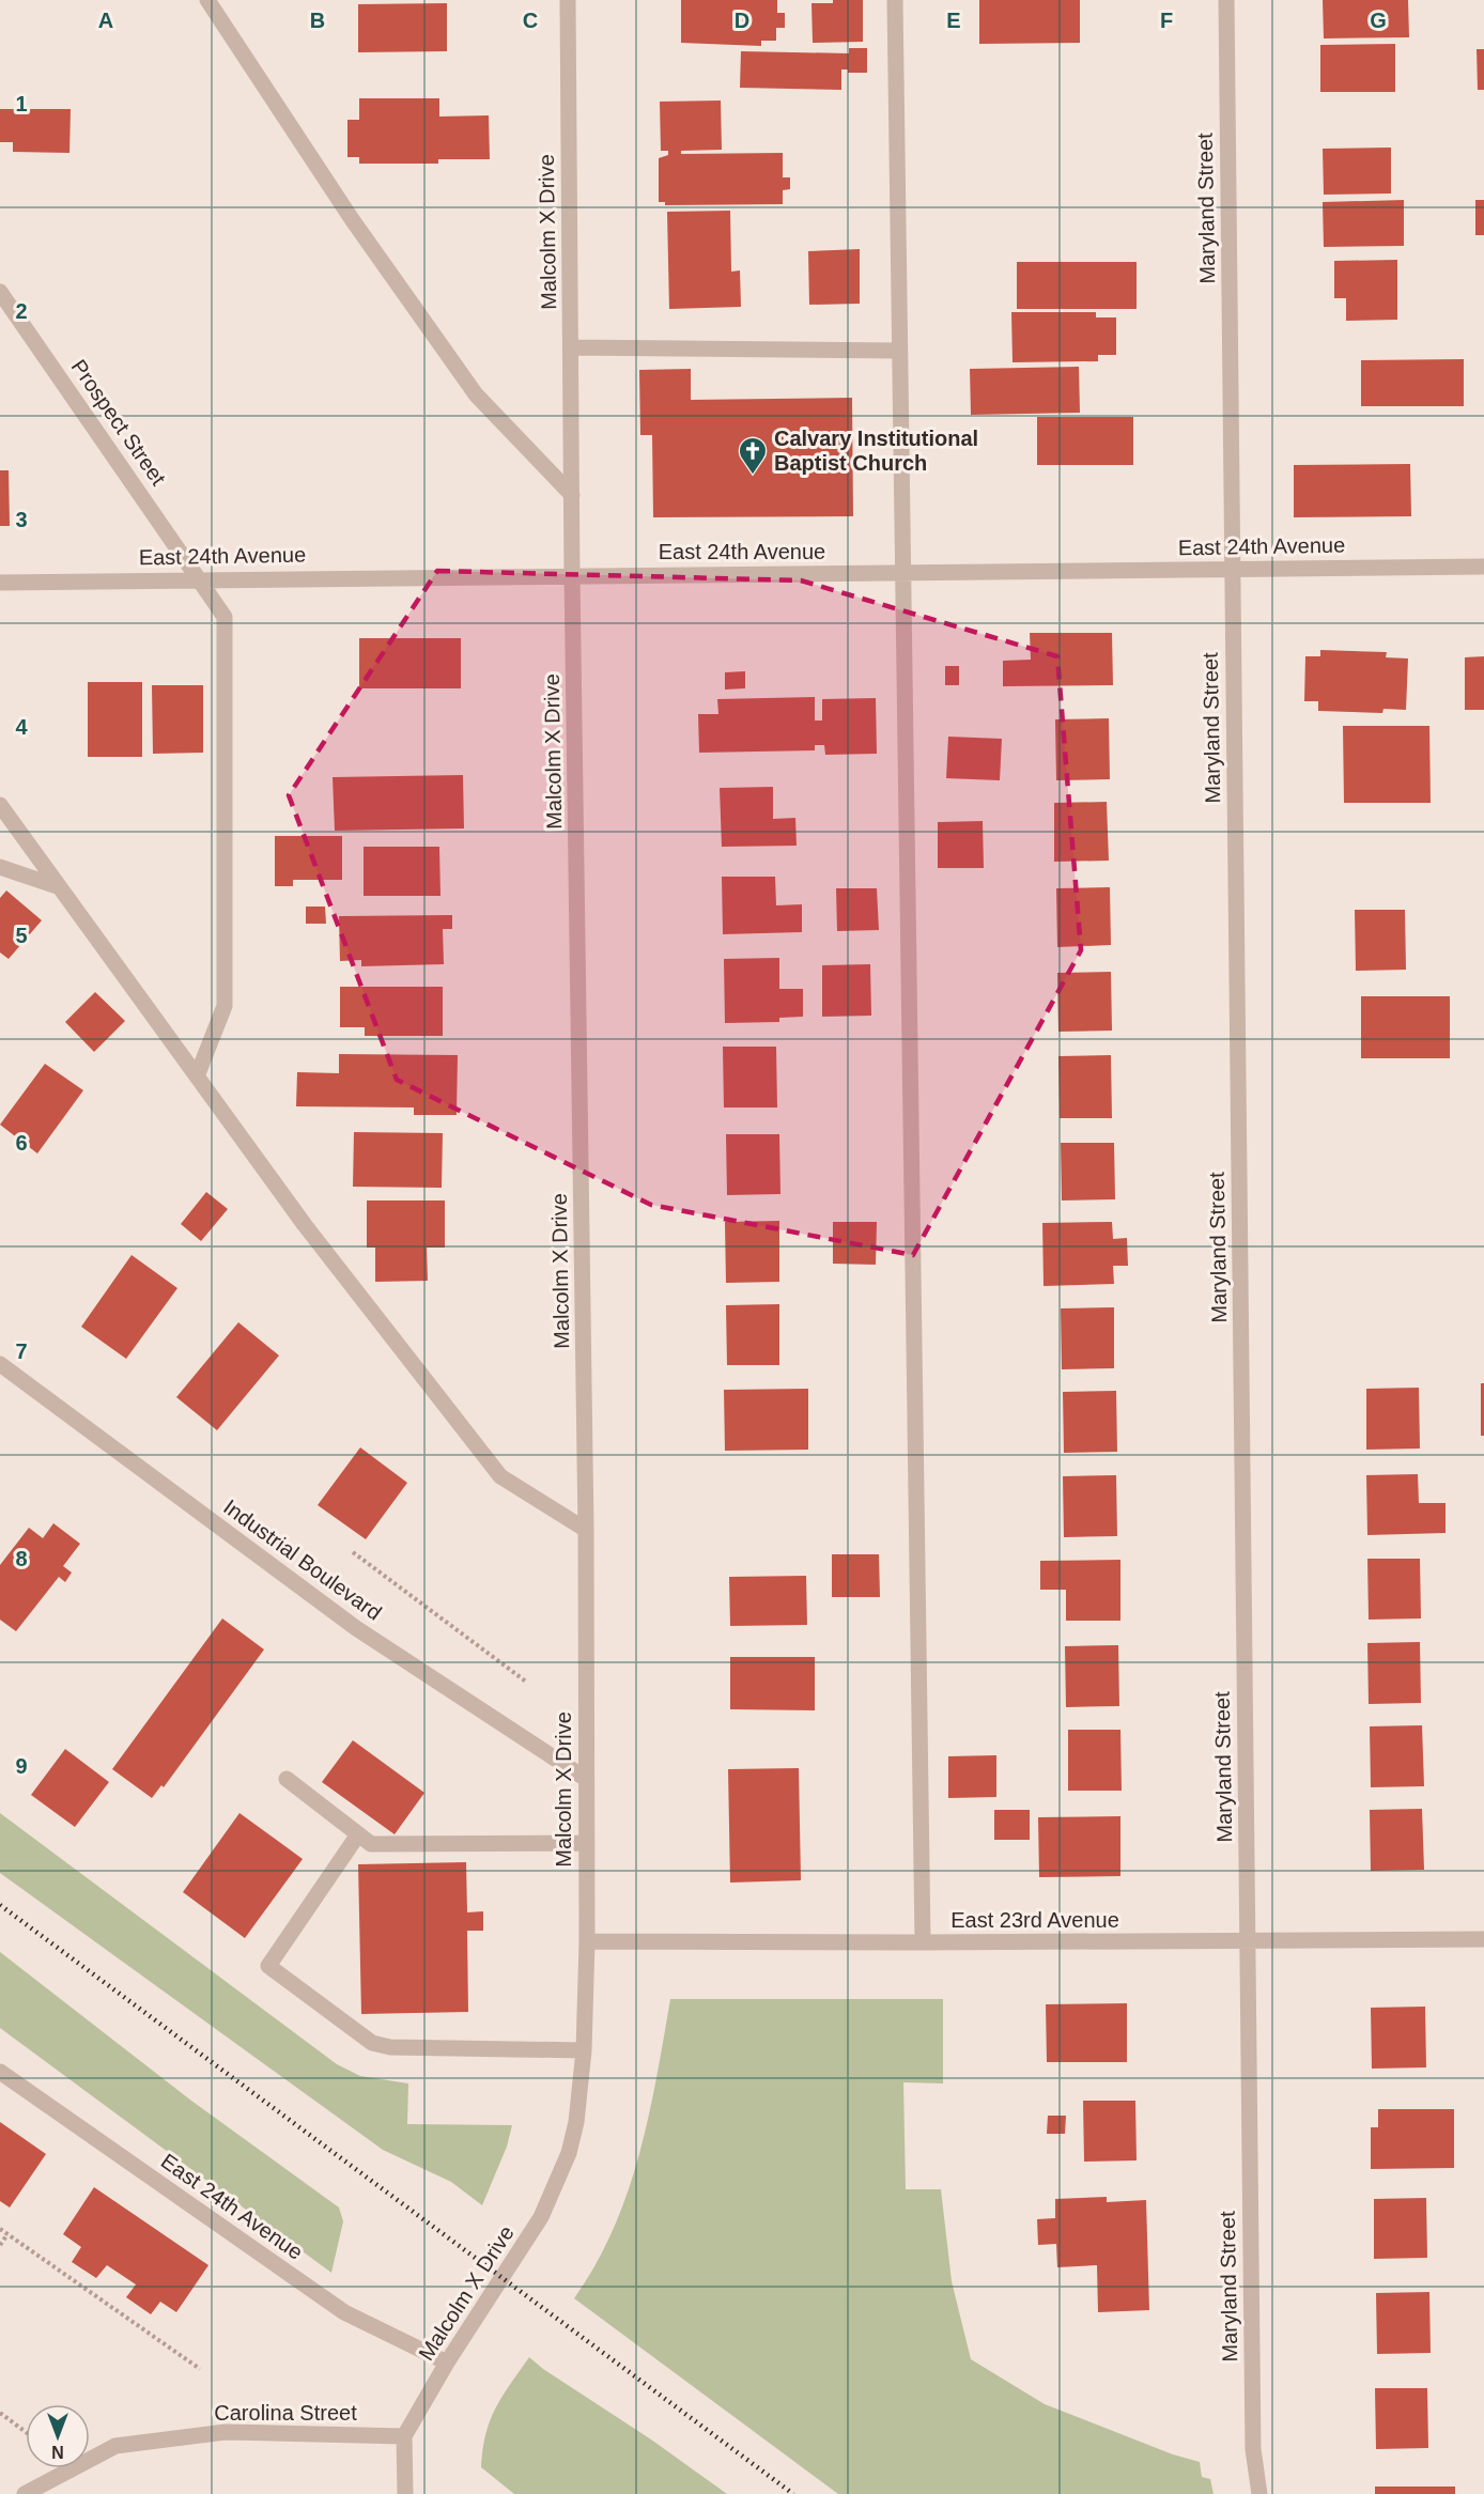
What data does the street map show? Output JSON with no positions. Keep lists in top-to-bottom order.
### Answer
{
  "streets": {
    "street": [
      "Maryland Street",
      "Malcolm X Drive",
      "Prospect Street",
      "East 24th Avenue",
      "Industrial Boulevard",
      "East 23rd Avenue",
      "Carolina Street"
    ]
  },
  "crossings": [
    ["Maryland Street", "East 24th Avenue"],
    ["Maryland Street", "East 23rd Avenue"],
    ["Malcolm X Drive", "East 24th Avenue"],
    ["Malcolm X Drive", "Industrial Boulevard"],
    ["Malcolm X Drive", "East 23rd Avenue"],
    ["Malcolm X Drive", "Carolina Street"],
    ["Prospect Street", "East 24th Avenue"]
  ],
  "places": {
    "church": ["Calvary Institutional Baptist Church"]
  },
  "north": "bottom",
  "grid": {
    "columns": [
      "A",
      "B",
      "C",
      "D",
      "E",
      "F",
      "G"
    ],
    "rows": [
      "1",
      "2",
      "3",
      "4",
      "5",
      "6",
      "7",
      "8",
      "9"
    ]
  }
}
